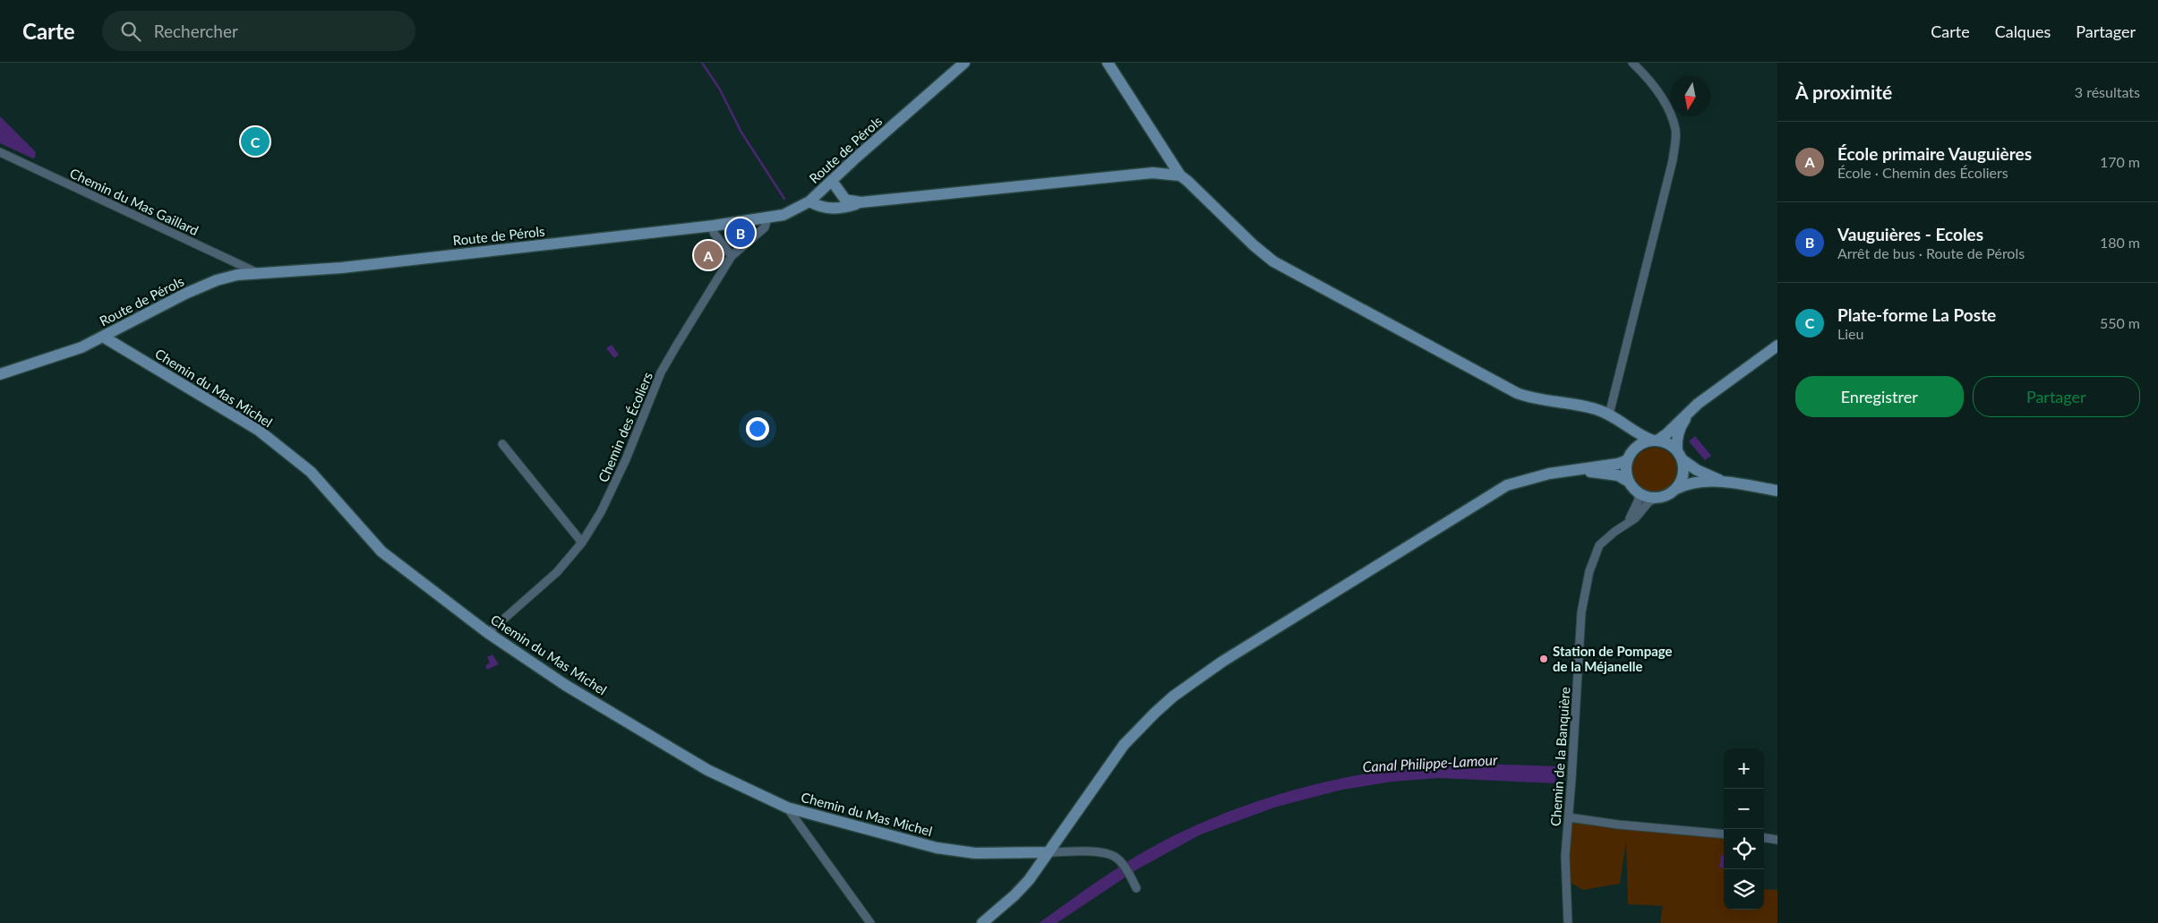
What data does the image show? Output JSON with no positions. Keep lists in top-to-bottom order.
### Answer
{
  "streets": {
    "street": [
      "Route de Pérols",
      "Chemin du Mas Gaillard",
      "Chemin du Mas Michel",
      "Chemin des Écoliers",
      "Chemin de la Banquière"
    ]
  },
  "crossings": [
    ["Route de Pérols", "Chemin du Mas Gaillard"],
    ["Route de Pérols", "Chemin du Mas Michel"],
    ["Route de Pérols", "Chemin des Écoliers"],
    ["Chemin du Mas Michel", "Chemin des Écoliers"]
  ],
  "water": ["Canal Philippe-Lamour"],
  "places": ["Station de Pompage de la Méjanelle"],
  "north": "bottom",
  "page": {
    "header": "Carte",
    "search": "Rechercher",
    "nav": ["Carte", "Calques", "Partager"],
    "heading": ["À proximité", "3 résultats"],
    "list": [
      {
        "mark": "A",
        "name": "École primaire Vauguières",
        "note": "École · Chemin des Écoliers",
        "value": "170 m"
      },
      {
        "mark": "B",
        "name": "Vauguières - Ecoles",
        "note": "Arrêt de bus · Route de Pérols",
        "value": "180 m"
      },
      {
        "mark": "C",
        "name": "Plate-forme La Poste",
        "note": "Lieu",
        "value": "550 m"
      }
    ],
    "pins": ["C", "B", "A"],
    "buttons": ["Enregistrer", "Partager"],
    "map_buttons": ["+", "−"]
  }
}
